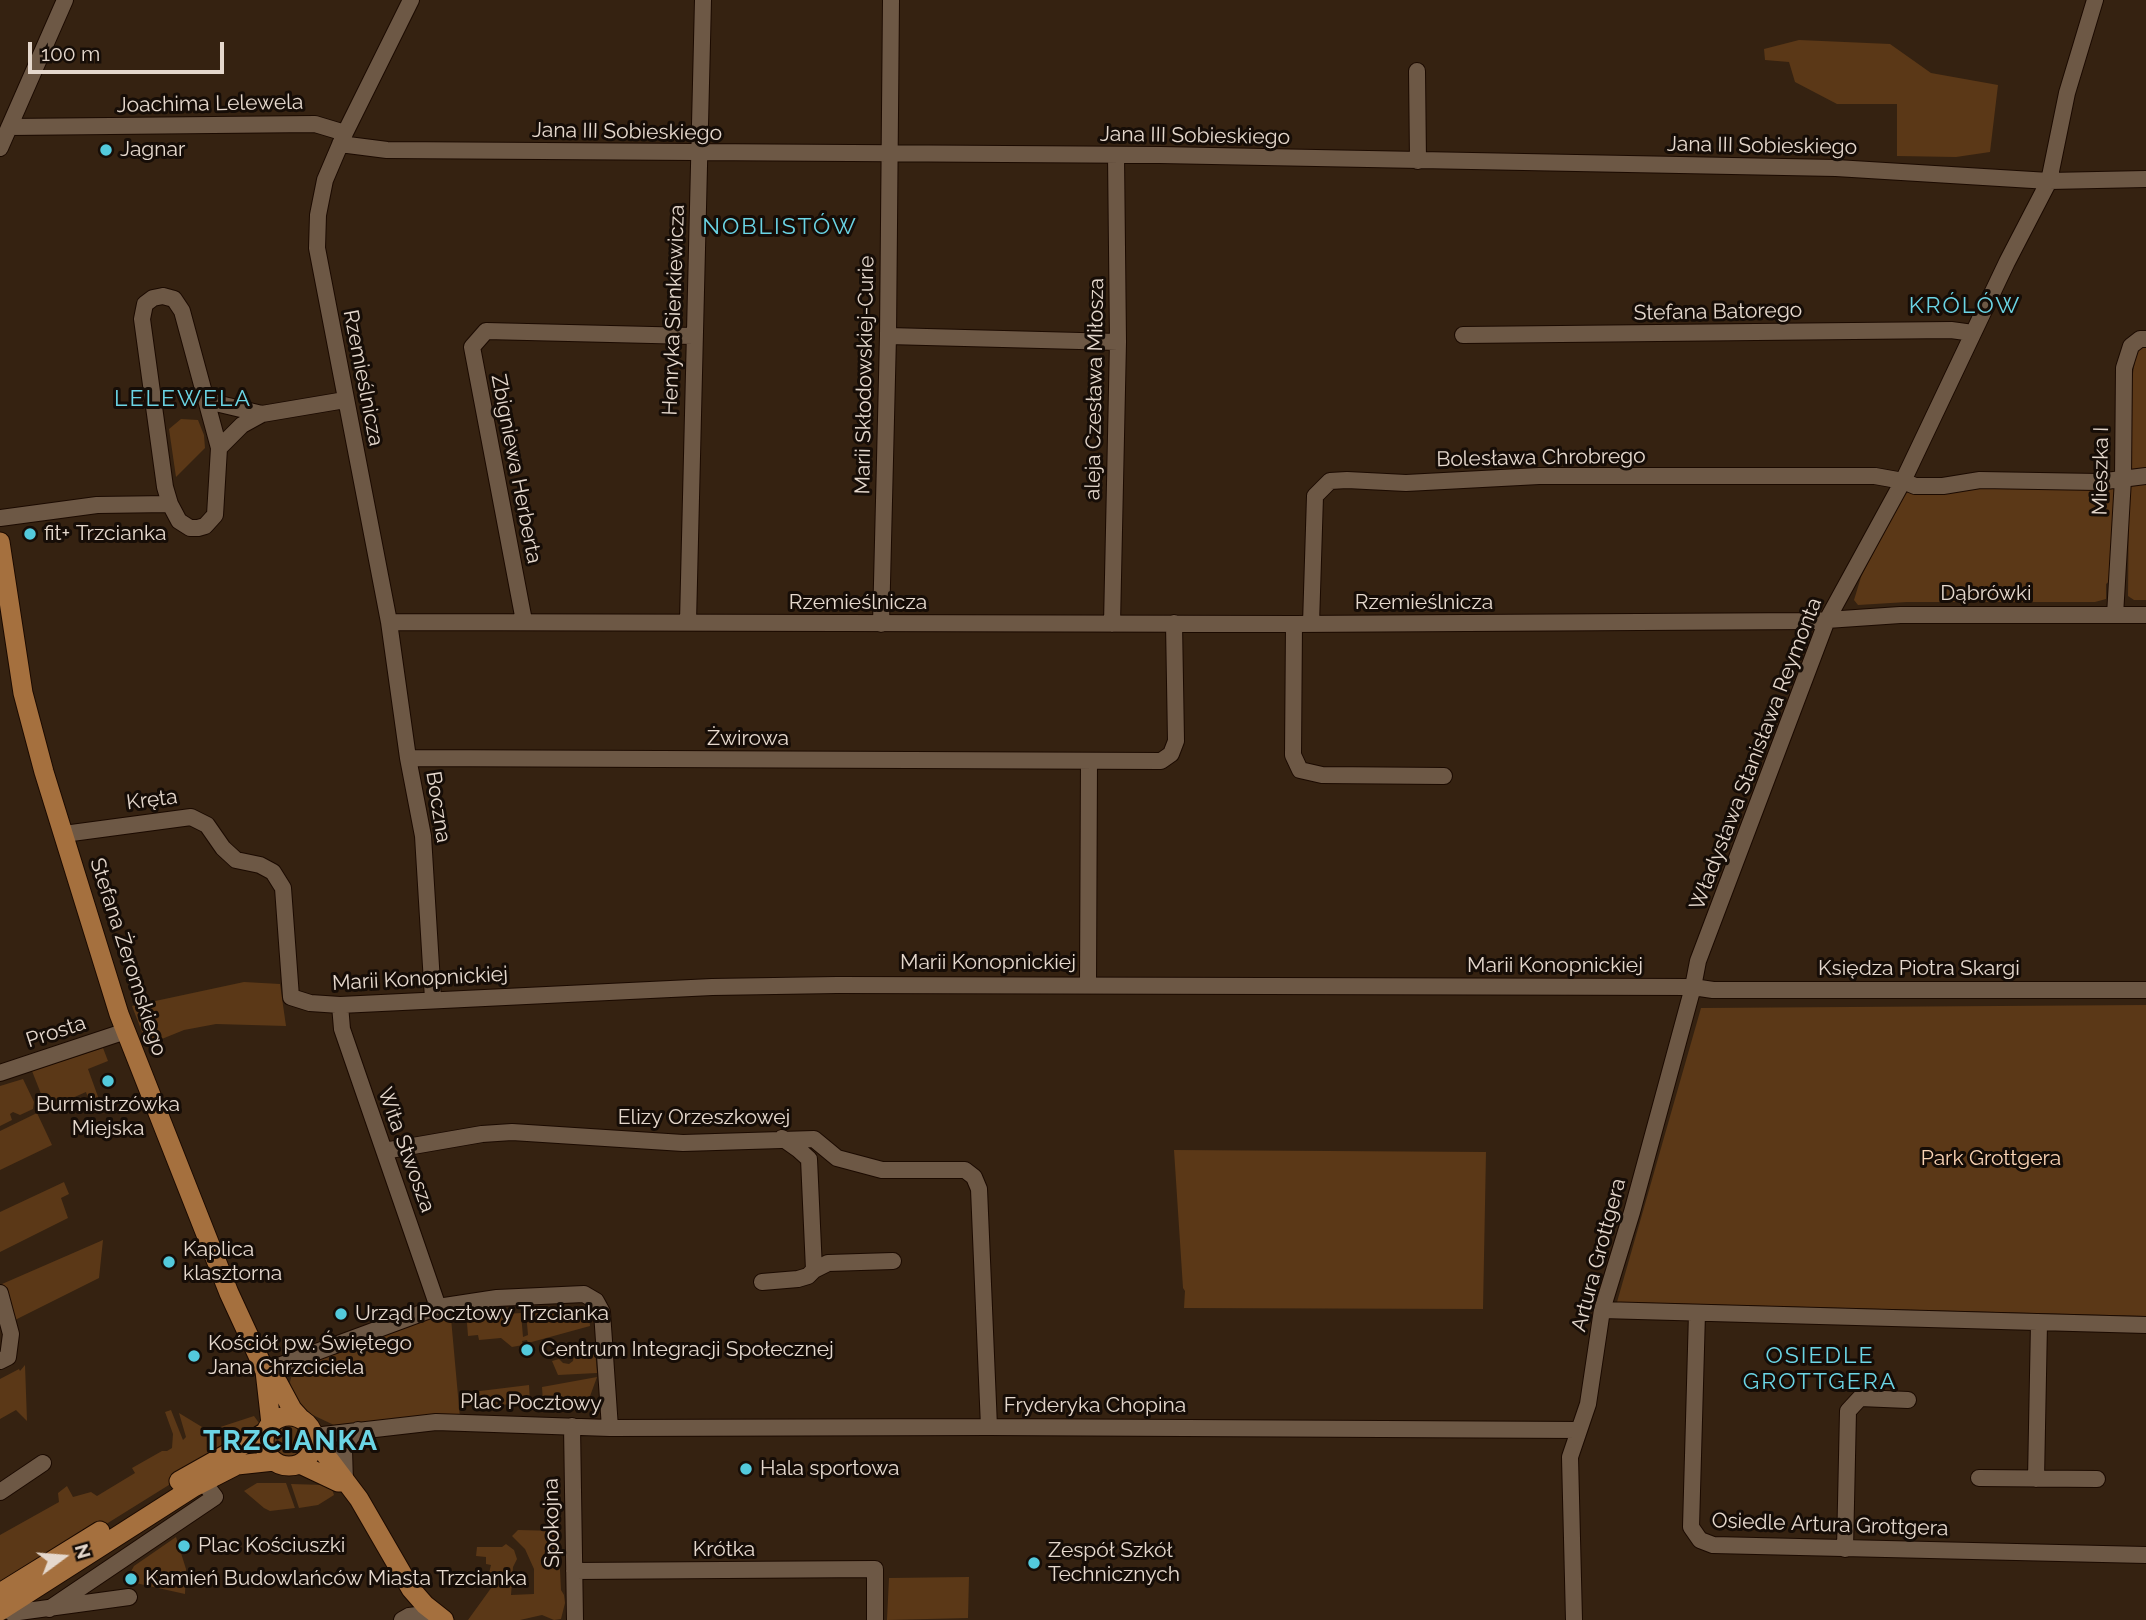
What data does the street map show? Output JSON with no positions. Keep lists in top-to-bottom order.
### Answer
{
  "streets": {
    "main road": ["Stefana Żeromskiego"],
    "street": [
      "Joachima Lelewela",
      "Jana III Sobieskiego",
      "Henryka Sienkiewicza",
      "Stefana Batorego",
      "Marii Skłodowskiej-Curie",
      "Rzemieślnicza",
      "aleja Czesława Miłosza",
      "Bolesława Chrobrego",
      "Zbigniewa Herberta",
      "Mieszka I",
      "Dąbrówki",
      "Żwirowa",
      "Władysława Stanisława Reymonta",
      "Kręta",
      "Boczna",
      "Marii Konopnickiej",
      "Księdza Piotra Skargi",
      "Prosta",
      "Elizy Orzeszkowej",
      "Wita Stwosza",
      "Artura Grottgera",
      "Plac Pocztowy",
      "Fryderyka Chopina",
      "Spokojna",
      "Osiedle Artura Grottgera",
      "Krótka"
    ]
  },
  "crossings": [
    ["Joachima Lelewela", "Jana III Sobieskiego"],
    ["Joachima Lelewela", "Rzemieślnicza"],
    ["Jana III Sobieskiego", "Henryka Sienkiewicza"],
    ["Jana III Sobieskiego", "Marii Skłodowskiej-Curie"],
    ["Jana III Sobieskiego", "Rzemieślnicza"],
    ["Jana III Sobieskiego", "aleja Czesława Miłosza"],
    ["Jana III Sobieskiego", "Władysława Stanisława Reymonta"],
    ["Henryka Sienkiewicza", "Rzemieślnicza"],
    ["Henryka Sienkiewicza", "Zbigniewa Herberta"],
    ["Stefana Batorego", "Władysława Stanisława Reymonta"],
    ["Marii Skłodowskiej-Curie", "Rzemieślnicza"],
    ["Rzemieślnicza", "aleja Czesława Miłosza"],
    ["Rzemieślnicza", "Bolesława Chrobrego"],
    ["Rzemieślnicza", "Zbigniewa Herberta"],
    ["Rzemieślnicza", "Dąbrówki"],
    ["Rzemieślnicza", "Żwirowa"],
    ["Rzemieślnicza", "Władysława Stanisława Reymonta"],
    ["Rzemieślnicza", "Boczna"],
    ["Bolesława Chrobrego", "Mieszka I"],
    ["Bolesława Chrobrego", "Władysława Stanisława Reymonta"],
    ["Mieszka I", "Dąbrówki"],
    ["Dąbrówki", "Władysława Stanisława Reymonta"],
    ["Żwirowa", "Boczna"],
    ["Władysława Stanisława Reymonta", "Marii Konopnickiej"],
    ["Władysława Stanisława Reymonta", "Księdza Piotra Skargi"],
    ["Władysława Stanisława Reymonta", "Artura Grottgera"],
    ["Kręta", "Stefana Żeromskiego"],
    ["Kręta", "Marii Konopnickiej"],
    ["Boczna", "Marii Konopnickiej"],
    ["Stefana Żeromskiego", "Prosta"],
    ["Stefana Żeromskiego", "Plac Pocztowy"],
    ["Marii Konopnickiej", "Księdza Piotra Skargi"],
    ["Marii Konopnickiej", "Wita Stwosza"],
    ["Marii Konopnickiej", "Artura Grottgera"],
    ["Księdza Piotra Skargi", "Artura Grottgera"],
    ["Elizy Orzeszkowej", "Wita Stwosza"],
    ["Elizy Orzeszkowej", "Fryderyka Chopina"],
    ["Wita Stwosza", "Plac Pocztowy"],
    ["Artura Grottgera", "Fryderyka Chopina"],
    ["Plac Pocztowy", "Fryderyka Chopina"],
    ["Plac Pocztowy", "Spokojna"],
    ["Spokojna", "Krótka"]
  ],
  "districts": [
    "NOBLISTÓW",
    "KRÓLÓW",
    "LELEWELA",
    "OSIEDLE GROTTGERA",
    "TRZCIANKA"
  ],
  "parks": ["Park Grottgera"],
  "places": [
    "Jagnar",
    "fit+ Trzcianka",
    "Burmistrzówka Miejska",
    "Kaplica klasztorna",
    "Urząd Pocztowy Trzcianka",
    "Centrum Integracji Społecznej",
    "Kościół pw. Świętego Jana Chrzciciela",
    "Hala sportowa",
    "Plac Kościuszki",
    "Zespół Szkół Technicznych",
    "Kamień Budowlańców Miasta Trzcianka"
  ],
  "scale_bar": "100 m",
  "north": "right"
}
